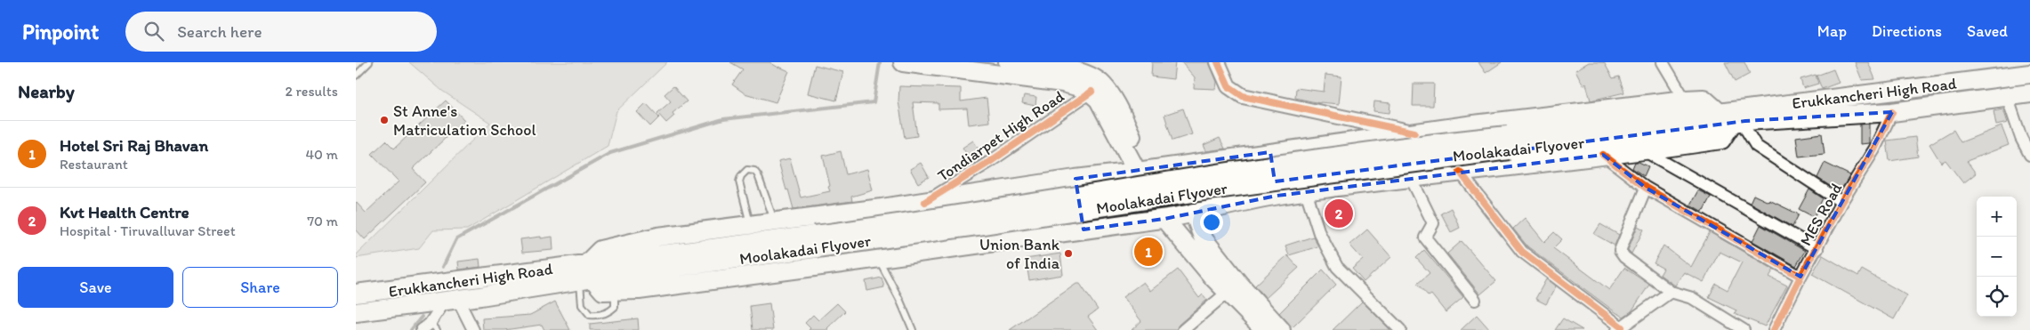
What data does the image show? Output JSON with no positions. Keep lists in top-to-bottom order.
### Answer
{
  "streets": {
    "main road": ["Erukkancheri High Road", "Moolakadai Flyover"],
    "street": ["Tondiarpet High Road", "MES Road"]
  },
  "crossings": [
    ["Erukkancheri High Road", "Moolakadai Flyover"]
  ],
  "places": ["St Anne's Matriculation School", "Union Bank of India"],
  "page": {
    "header": "Pinpoint",
    "search": "Search here",
    "nav": ["Map", "Directions", "Saved"],
    "heading": ["Nearby", "2 results"],
    "list": [
      {
        "mark": "1",
        "name": "Hotel Sri Raj Bhavan",
        "note": "Restaurant",
        "value": "40 m"
      },
      {
        "mark": "2",
        "name": "Kvt Health Centre",
        "note": "Hospital · Tiruvalluvar Street",
        "value": "70 m"
      }
    ],
    "map_buttons": ["+", "−"],
    "pins": ["2", "1"],
    "buttons": ["Save", "Share"]
  }
}
